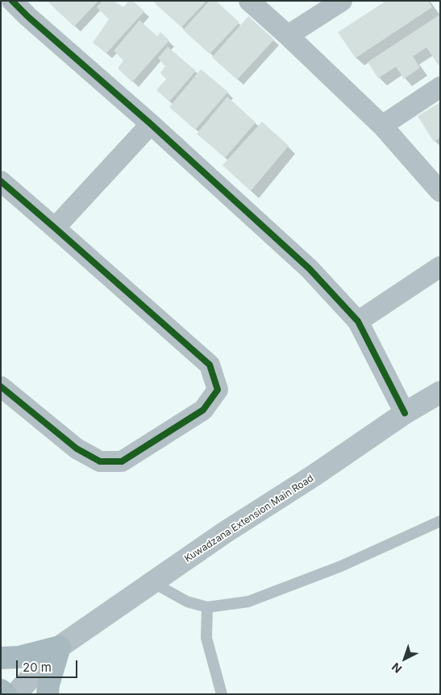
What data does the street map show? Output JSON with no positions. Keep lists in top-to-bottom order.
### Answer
{
  "streets": {
    "street": ["Kuwadzana Extension Main Road"]
  },
  "scale_bar": "20 m",
  "north": "bottom left"
}
